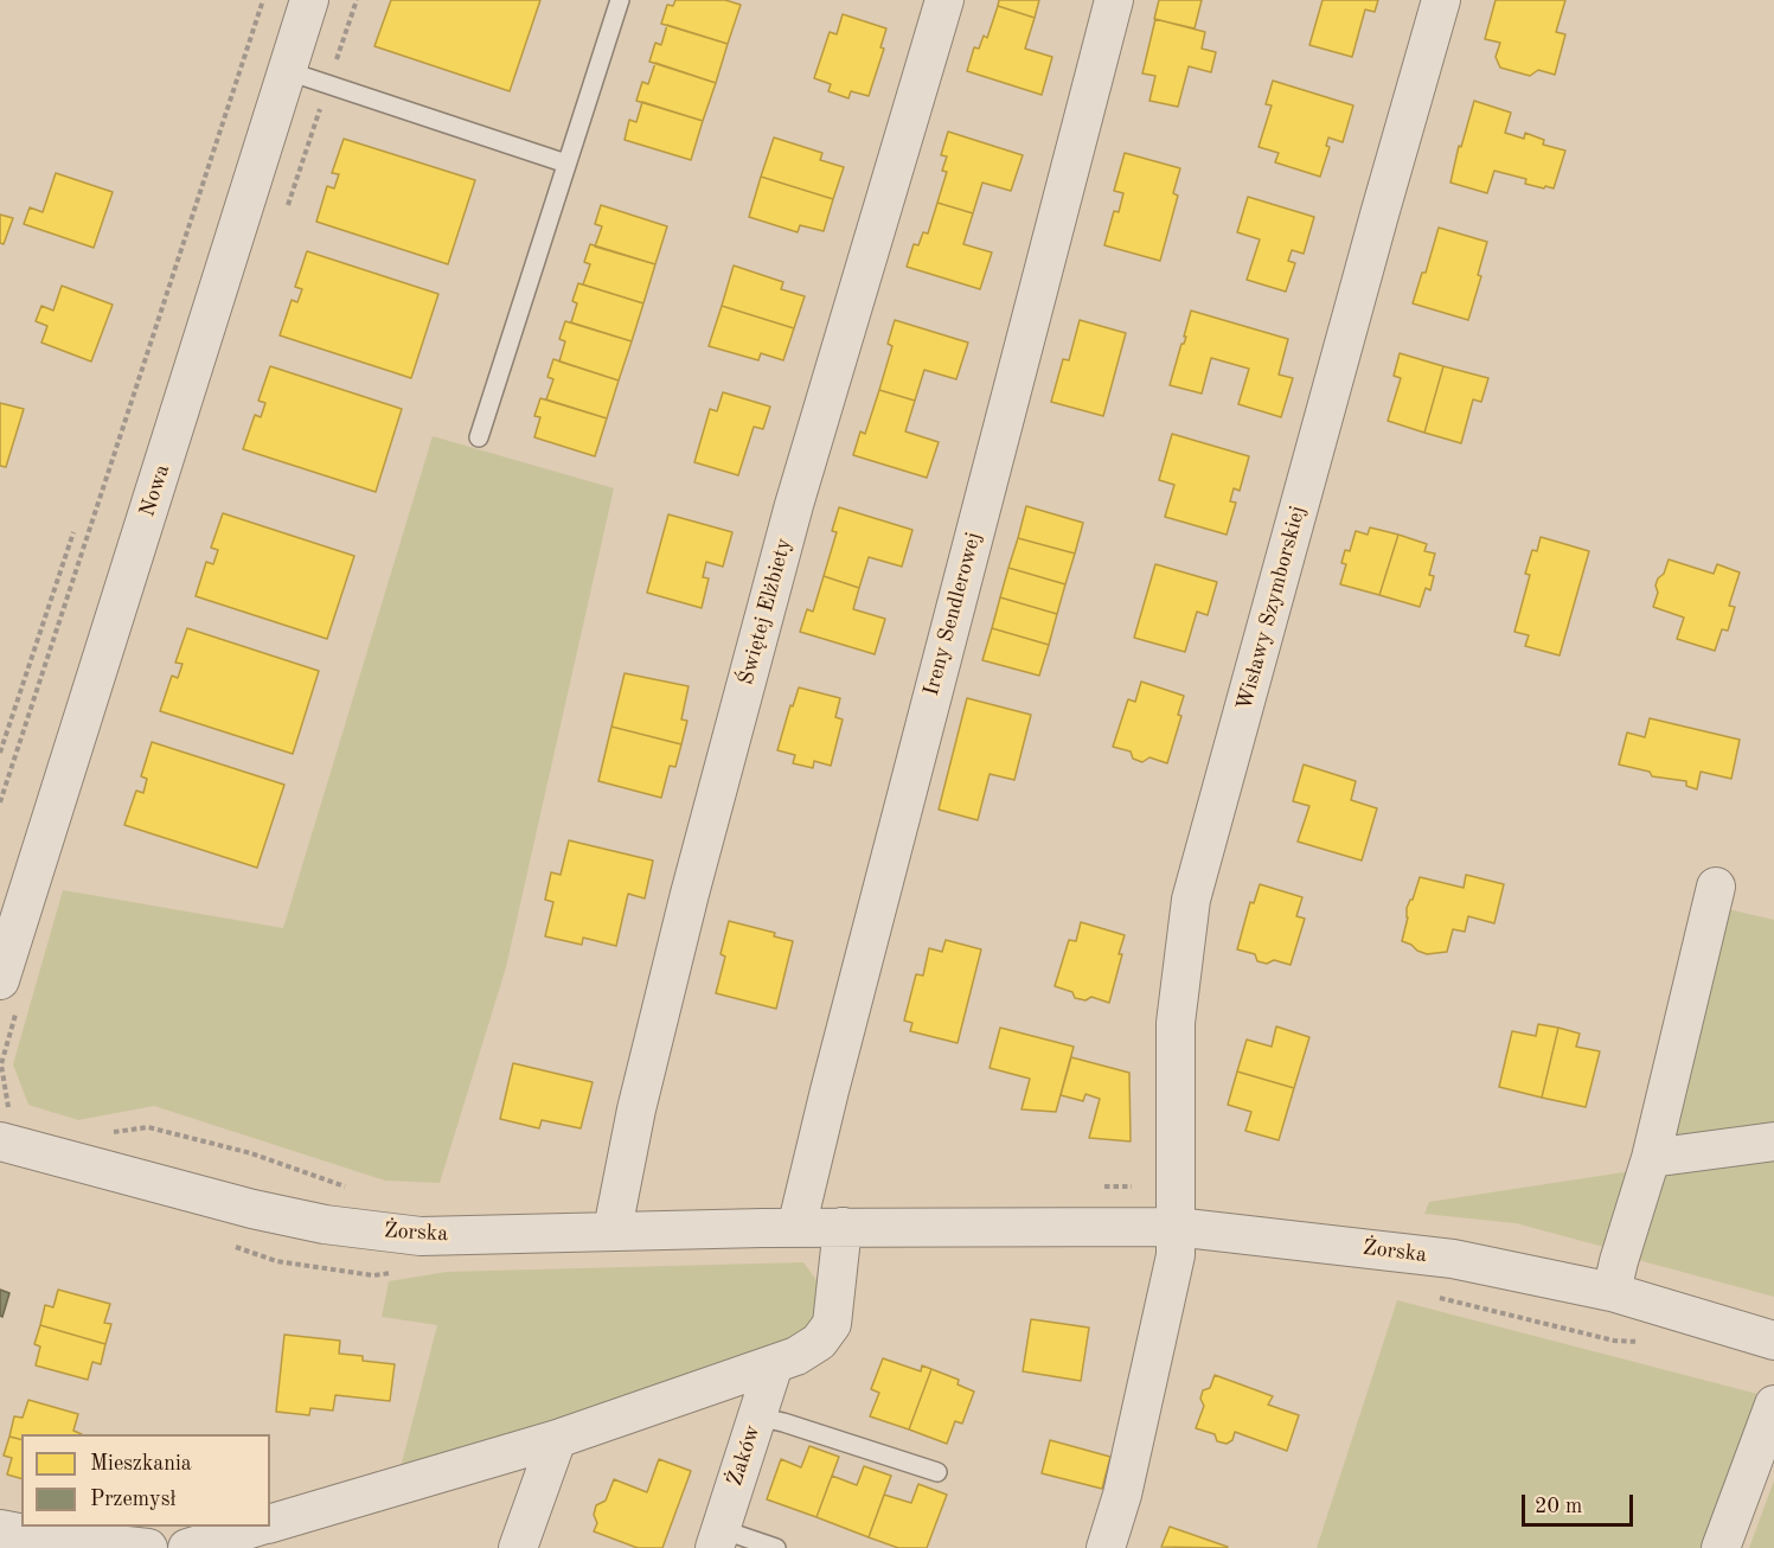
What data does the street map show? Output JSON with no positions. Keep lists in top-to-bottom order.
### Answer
{
  "streets": {
    "street": [
      "Nowa",
      "Wisławy Szymborskiej",
      "Świętej Elżbiety",
      "Ireny Sendlerowej",
      "Żorska",
      "Żaków"
    ]
  },
  "crossings": [
    ["Wisławy Szymborskiej", "Żorska"],
    ["Świętej Elżbiety", "Żorska"],
    ["Ireny Sendlerowej", "Żorska"]
  ],
  "legend": ["Mieszkania", "Przemysł"],
  "scale_bar": "20 m"
}
